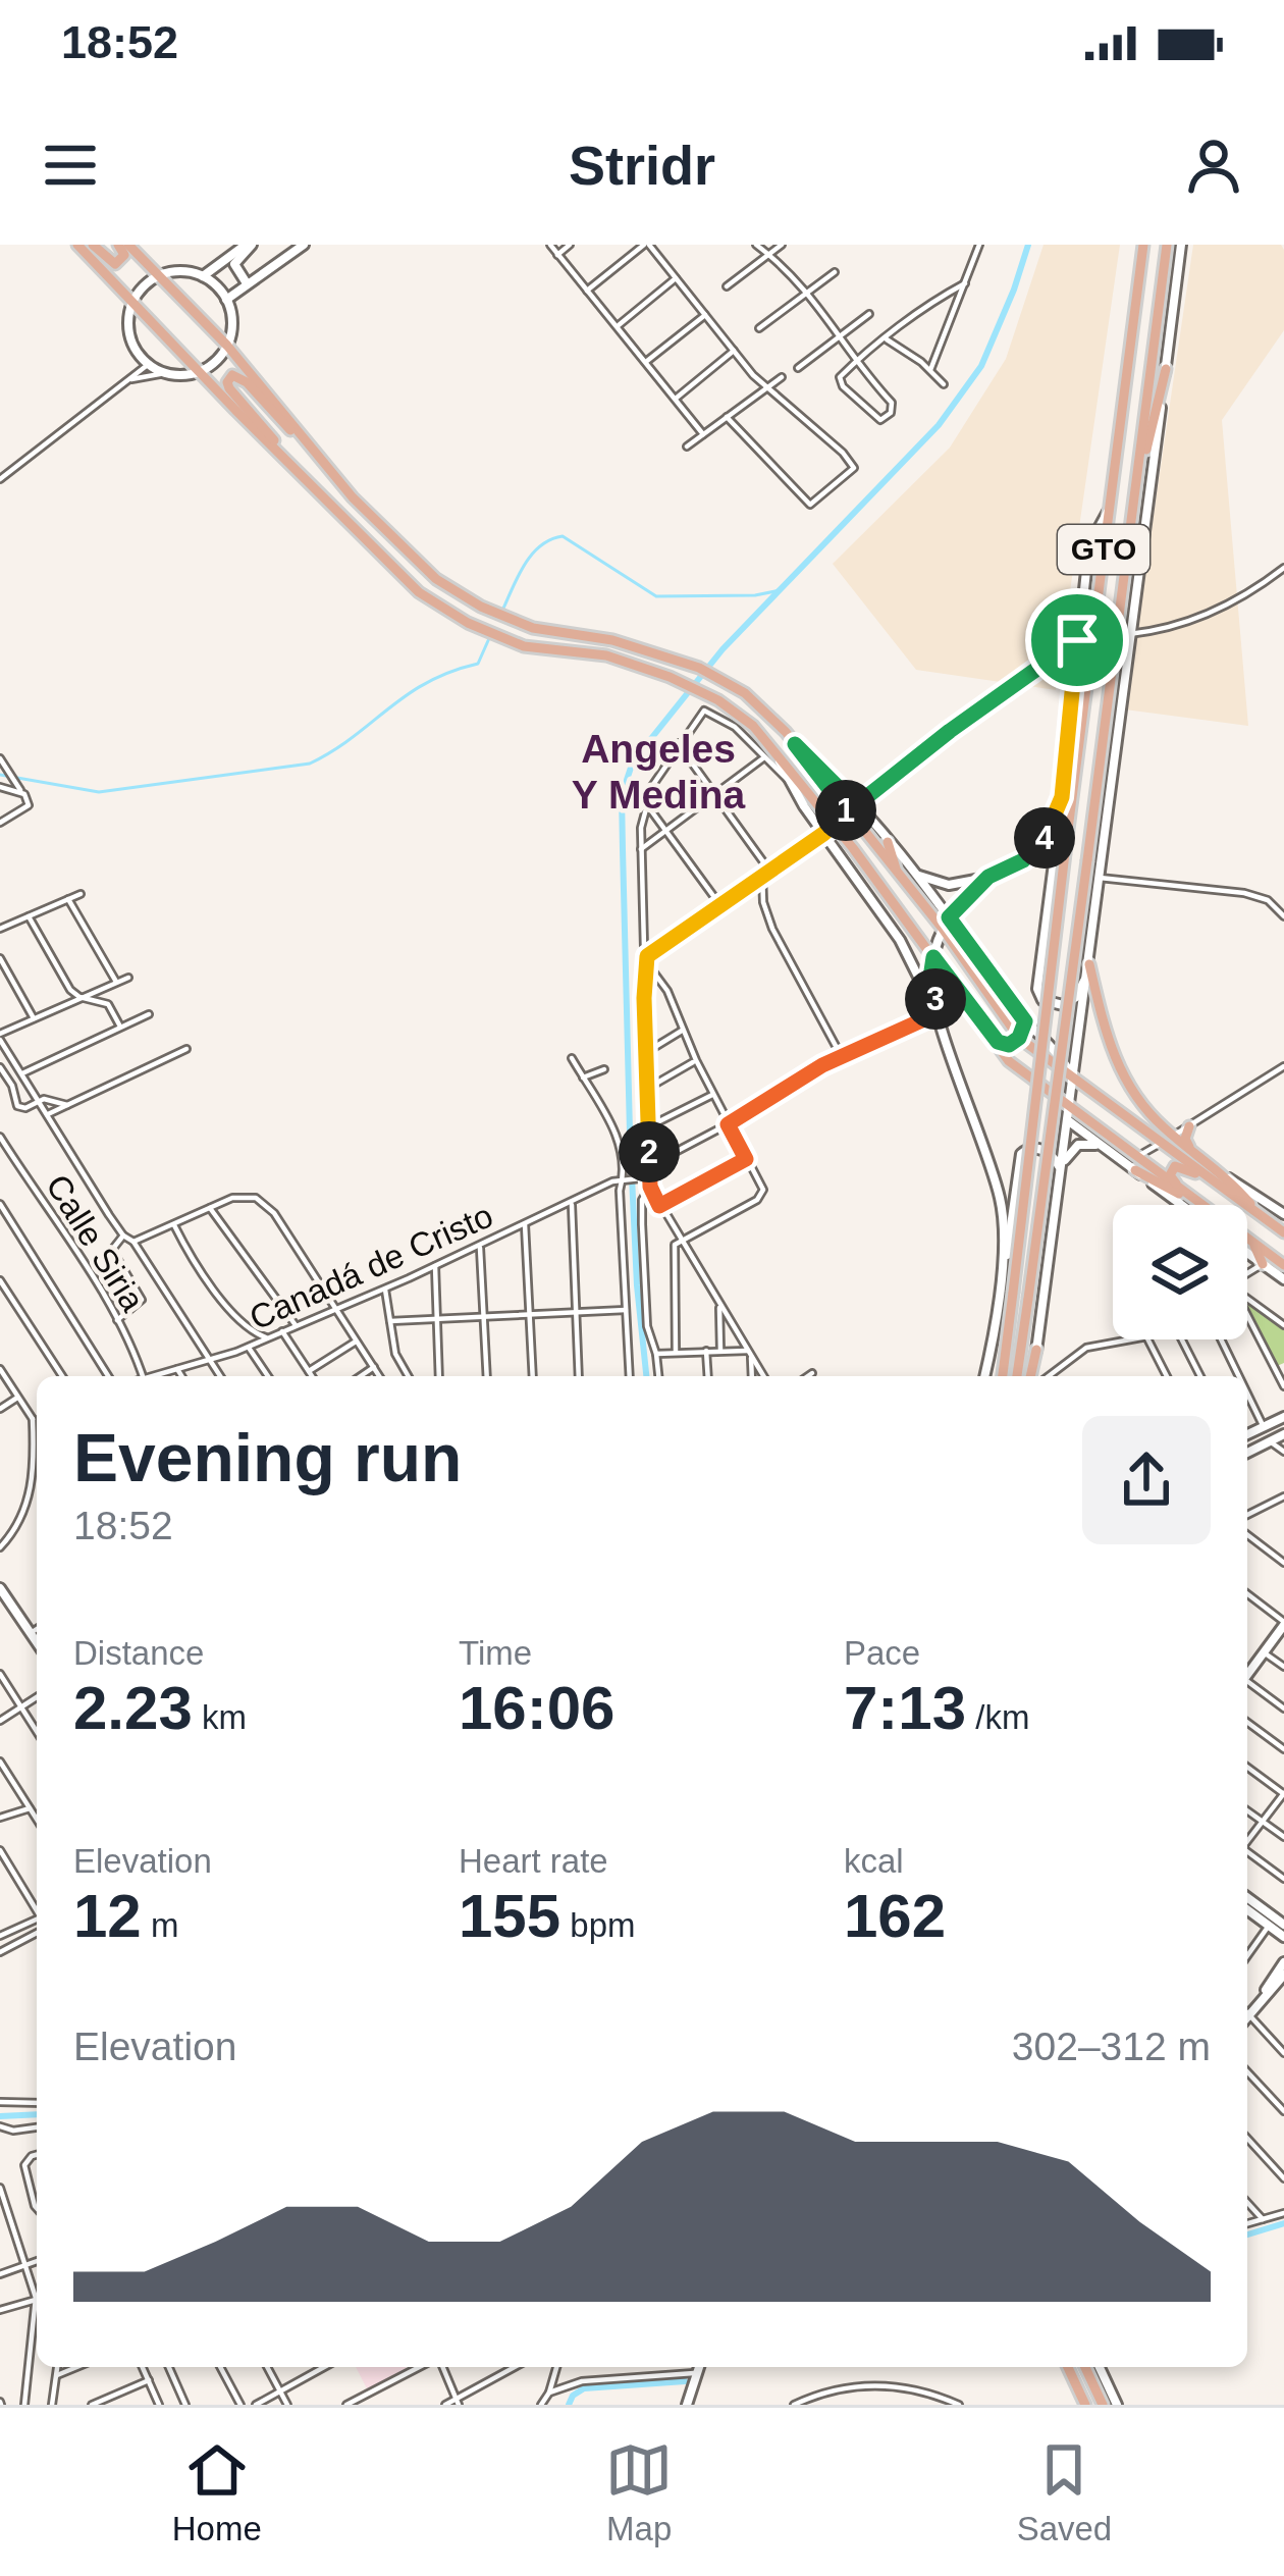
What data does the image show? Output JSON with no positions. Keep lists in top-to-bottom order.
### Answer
{
  "streets": {
    "main road": ["GTO"],
    "street": ["Calle Siria", "Canadá de Cristo"]
  },
  "districts": ["Angeles Y Medina"],
  "page": {
    "status": "18:52",
    "header": "Stridr",
    "pins": [
      "1",
      "4",
      "3",
      "2"
    ],
    "heading": ["Evening run", "18:52"],
    "stats": [
      ["Distance", "2.23 km"],
      ["Time", "16:06"],
      ["Pace", "7:13 /km"],
      ["Elevation", "12 m"],
      ["Heart rate", "155 bpm"],
      ["kcal", "162"]
    ],
    "chart": ["Elevation", "302–312 m"],
    "tabs": ["Home", "Map", "Saved"]
  }
}
